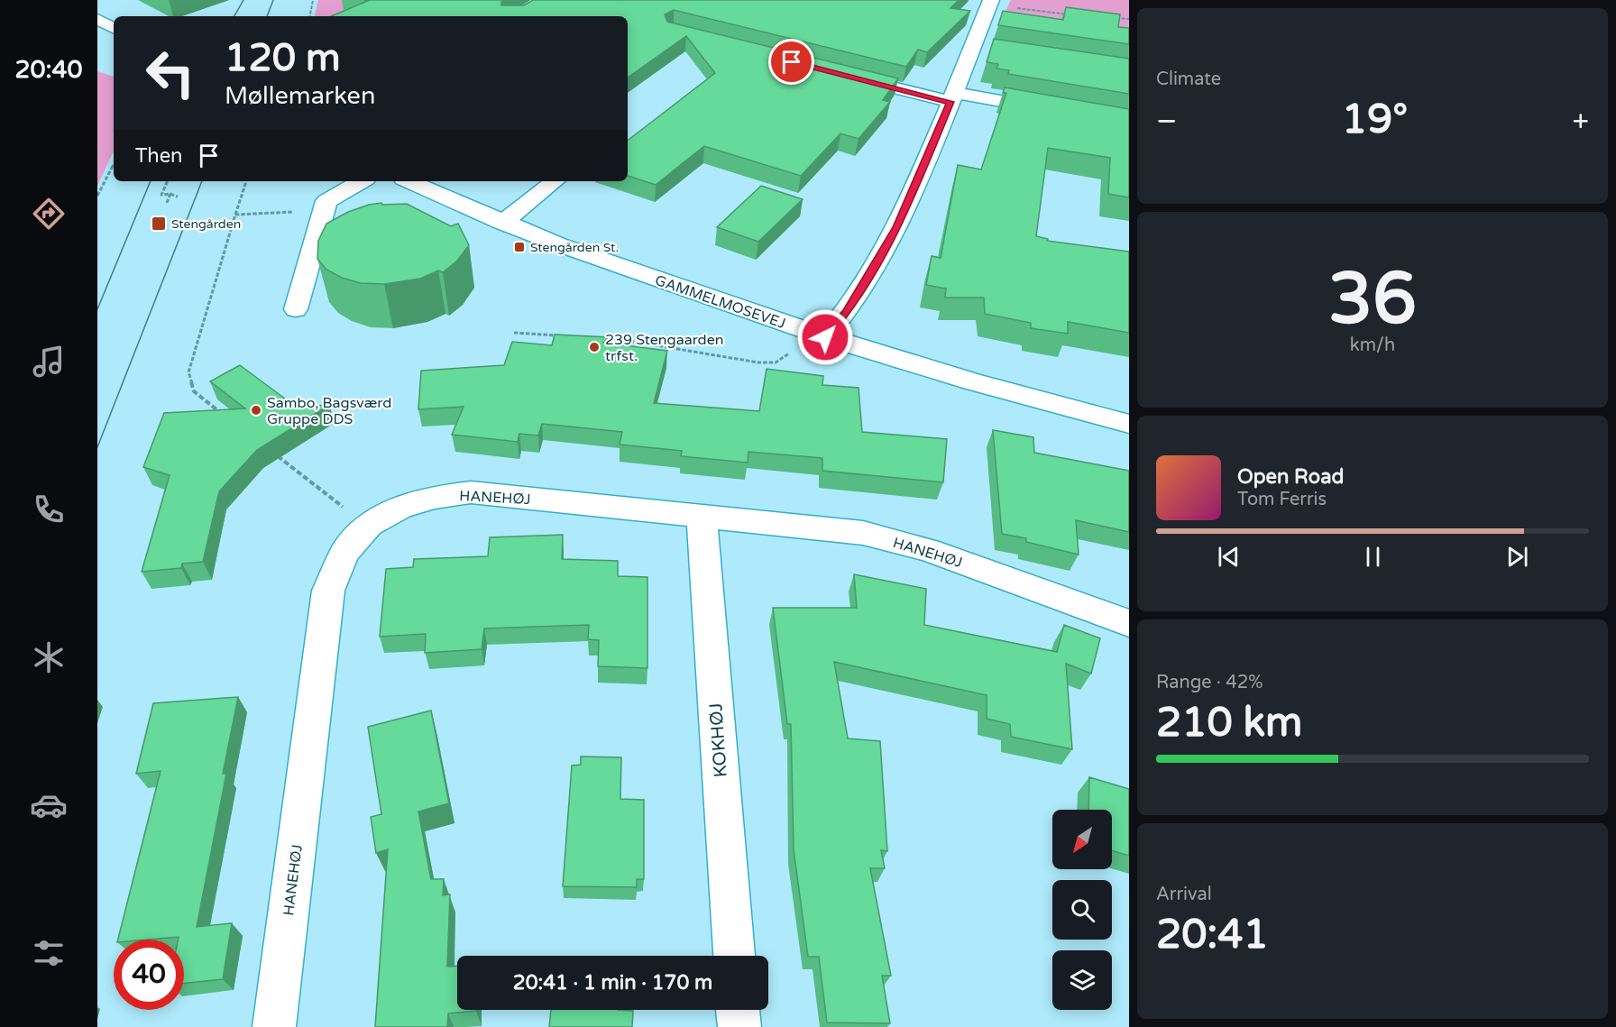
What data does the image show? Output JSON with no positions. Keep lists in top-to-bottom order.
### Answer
{
  "streets": {
    "street": ["GAMMELMOSEVEJ", "HANEHØJ", "KOKHØJ"]
  },
  "crossings": [
    ["HANEHØJ", "KOKHØJ"]
  ],
  "places": {
    "transit": ["Stengården", "Stengården St."],
    "other": ["239 Stengaarden trfst.", "Sambo, Bagsværd Gruppe DDS"]
  },
  "north": "bottom left",
  "page": {
    "tabs": "20:40",
    "tile": [
      "Climate",
      ["36", "km/h"],
      ["Range · 42%", "210 km"],
      ["Arrival", "20:41"]
    ],
    "turn": ["120 m", "Møllemarken"],
    "heat": ["−", "19°", "+"],
    "then": "Then",
    "song": ["Open Road", "Tom Ferris"],
    "limit": "40",
    "trip": "20:41 · 1 min · 170 m"
  }
}
